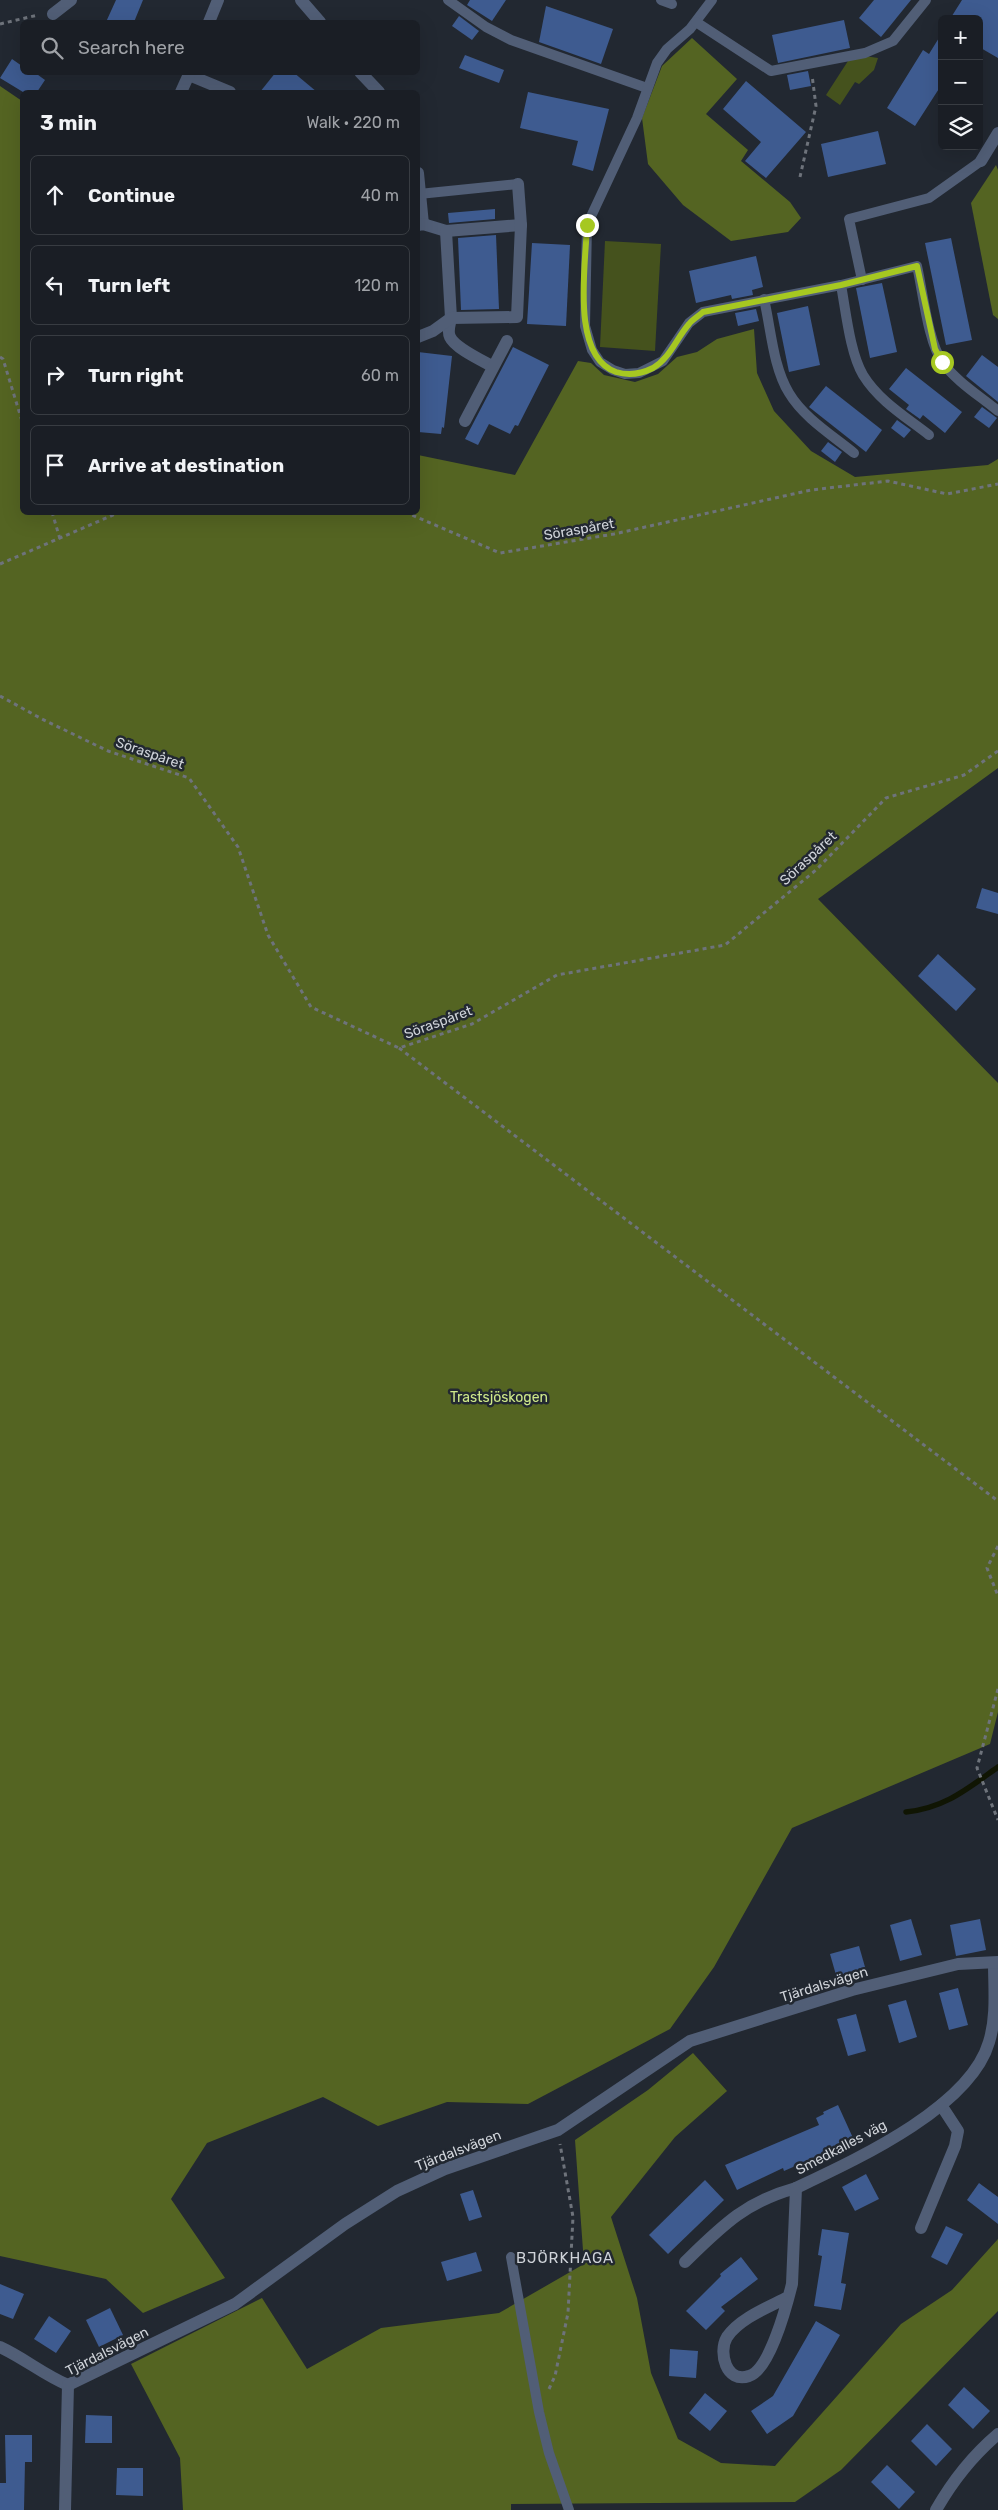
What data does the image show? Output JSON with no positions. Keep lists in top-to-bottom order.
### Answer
{
  "streets": {
    "street": ["Tjärdalsvägen", "Smedkalles väg"],
    "path": ["Söraspåret"]
  },
  "crossings": [
    ["Tjärdalsvägen", "Smedkalles väg"]
  ],
  "districts": ["BJÖRKHAGA"],
  "parks": ["Trastsjöskogen"],
  "page": {
    "map_buttons": ["+", "−"],
    "search": "Search here",
    "heading": ["3 min", "Walk · 220 m"],
    "list": [
      ["Continue", "40 m"],
      ["Turn left", "120 m"],
      ["Turn right", "60 m"],
      "Arrive at destination"
    ]
  }
}
